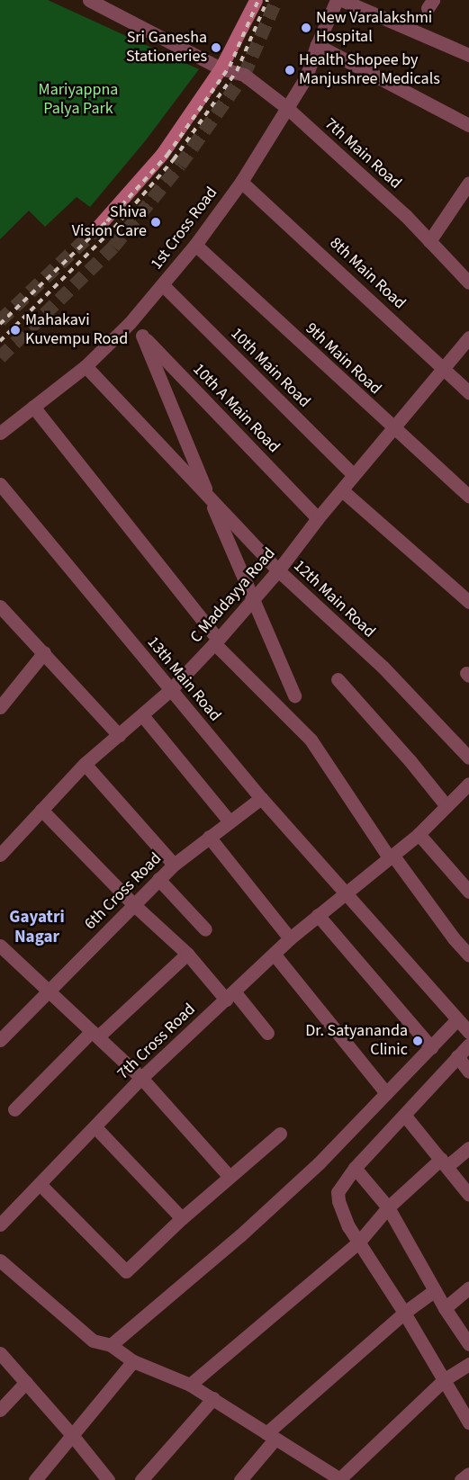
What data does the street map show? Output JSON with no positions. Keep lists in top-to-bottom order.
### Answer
{
  "streets": {
    "street": [
      "7th Main Road",
      "1st Cross Road",
      "8th Main Road",
      "9th Main Road",
      "10th Main Road",
      "10th A Main Road",
      "C Maddayya Road",
      "12th Main Road",
      "13th Main Road",
      "6th Cross Road",
      "7th Cross Road"
    ]
  },
  "crossings": [
    ["7th Main Road", "1st Cross Road"],
    ["1st Cross Road", "8th Main Road"],
    ["1st Cross Road", "9th Main Road"],
    ["1st Cross Road", "10th Main Road"],
    ["1st Cross Road", "10th A Main Road"],
    ["1st Cross Road", "12th Main Road"],
    ["8th Main Road", "C Maddayya Road"],
    ["9th Main Road", "C Maddayya Road"],
    ["10th Main Road", "C Maddayya Road"],
    ["10th A Main Road", "C Maddayya Road"],
    ["C Maddayya Road", "12th Main Road"],
    ["C Maddayya Road", "13th Main Road"],
    ["13th Main Road", "6th Cross Road"],
    ["13th Main Road", "7th Cross Road"]
  ],
  "districts": ["Gayatri Nagar"],
  "parks": ["Mariyappna Palya Park"],
  "places": [
    "New Varalakshmi Hospital",
    "Sri Ganesha Stationeries",
    "Health Shopee by Manjushree Medicals",
    "Shiva Vision Care",
    "Mahakavi Kuvempu Road",
    "Dr. Satyananda Clinic"
  ]
}
